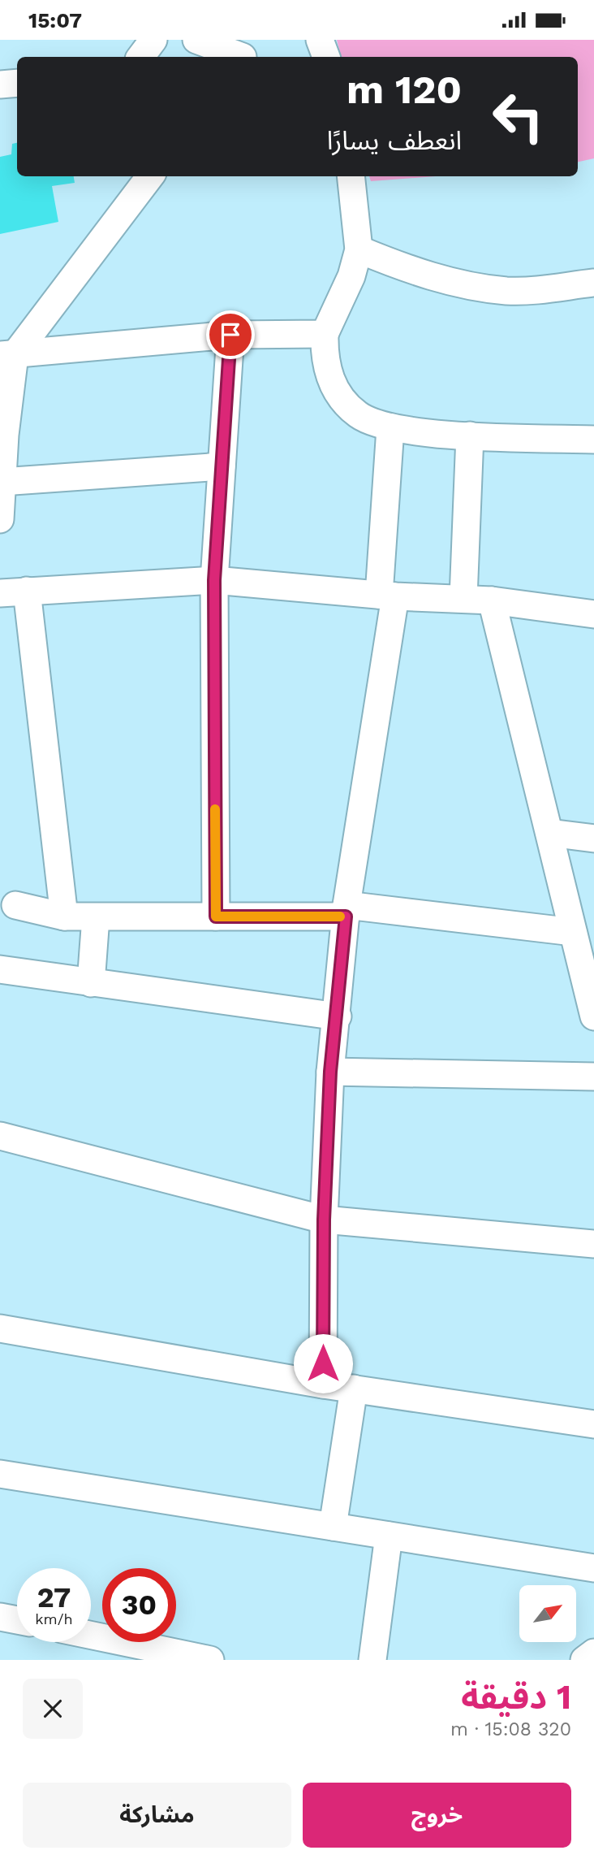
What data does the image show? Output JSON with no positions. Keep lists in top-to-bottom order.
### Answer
{
  "north": "top right",
  "page": {
    "status": "15:07",
    "turn": ["120 m", "انعطف يسارًا"],
    "speed": "27 km/h",
    "limit": "30",
    "heading": ["1 دقيقة", "320 m · 15:08"],
    "buttons": ["خروج", "مشاركة"]
  }
}
